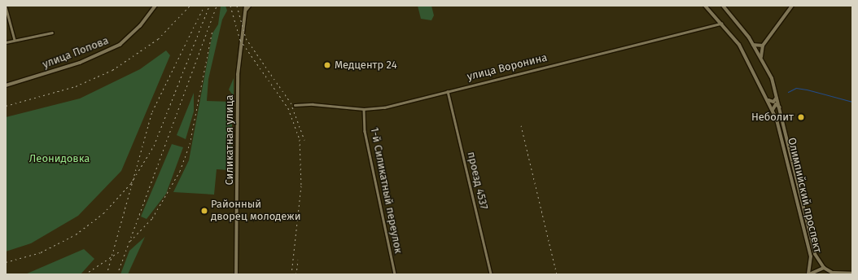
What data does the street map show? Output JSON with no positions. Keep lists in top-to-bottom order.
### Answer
{
  "streets": {
    "main road": ["Олимпийский проспект"],
    "street": [
      "улица Попова",
      "улица Воронина",
      "Силикатная улица",
      "проезд 4537",
      "1-й Силикатный переулок"
    ]
  },
  "crossings": [
    ["улица Воронина", "проезд 4537"],
    ["улица Воронина", "1-й Силикатный переулок"],
    ["улица Воронина", "Олимпийский проспект"]
  ],
  "parks": ["Леонидовка"],
  "places": ["Медцентр 24", "Неболит", "Районный дворец молодежи"]
}
